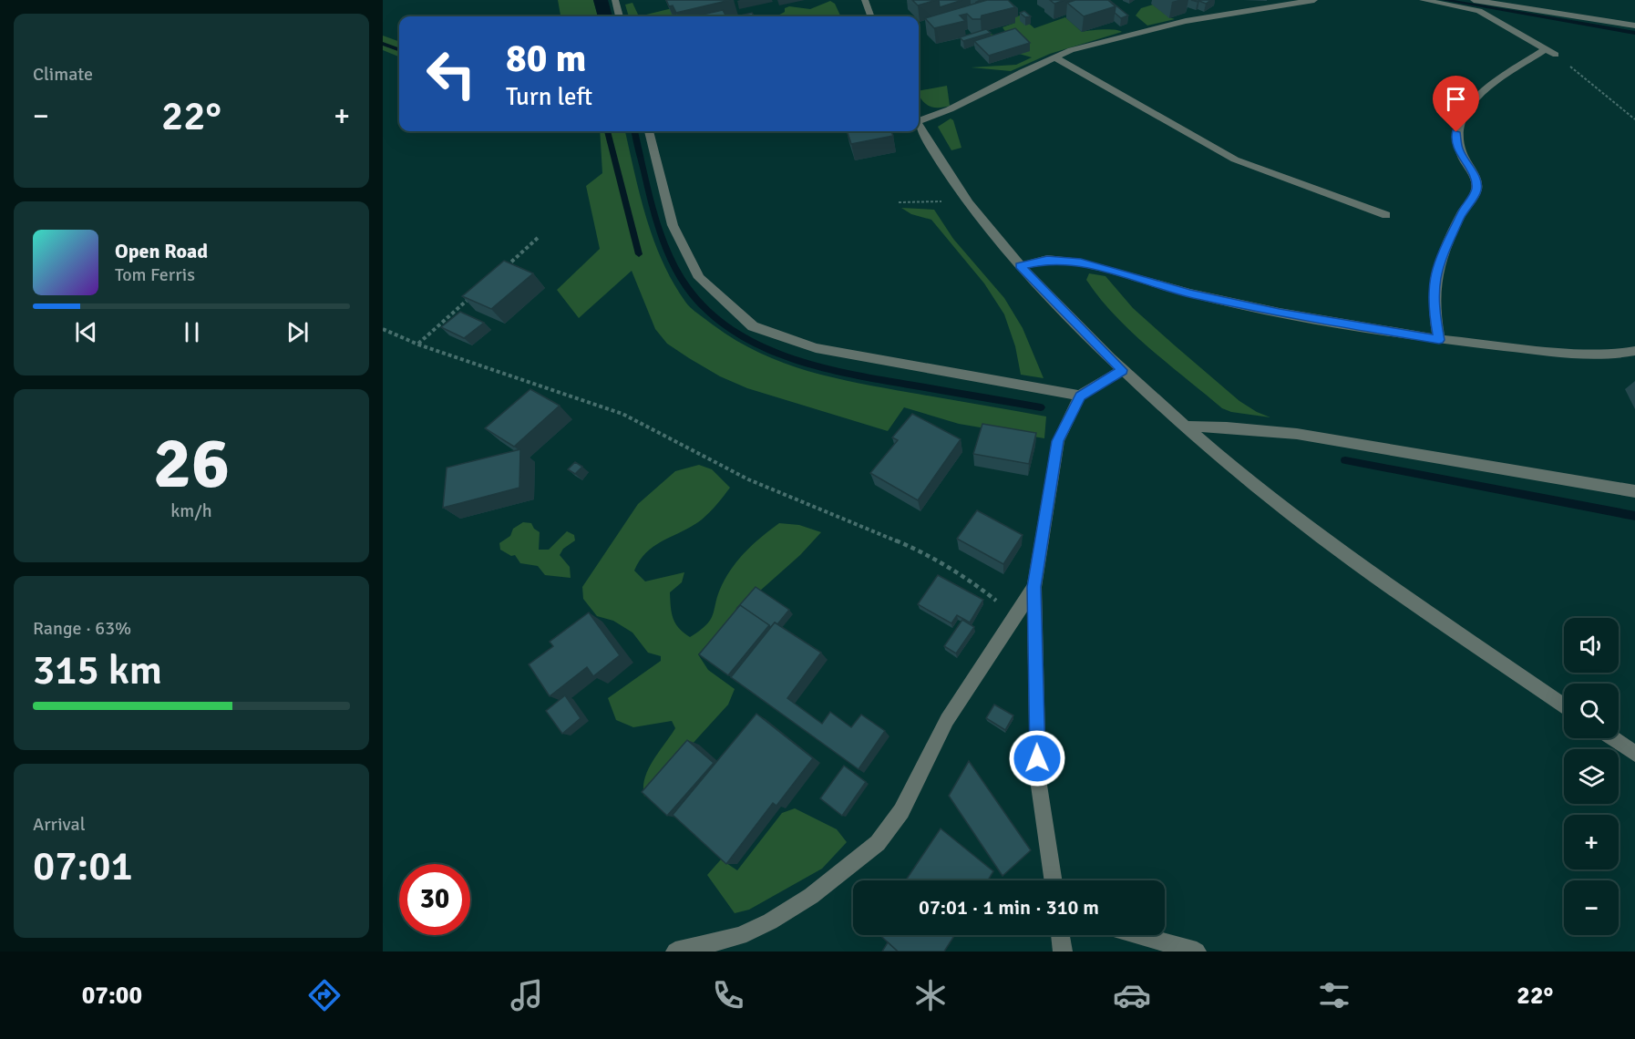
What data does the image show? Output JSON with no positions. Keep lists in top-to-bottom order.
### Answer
{
  "page": {
    "tile": [
      "Climate",
      ["26", "km/h"],
      ["Range · 63%", "315 km"],
      ["Arrival", "07:01"]
    ],
    "turn": ["80 m", "Turn left"],
    "heat": ["−", "22°", "+"],
    "song": ["Open Road", "Tom Ferris"],
    "map_buttons": ["+", "−"],
    "limit": "30",
    "trip": "07:01 · 1 min · 310 m",
    "tabs": ["07:00", "22°"]
  }
}
